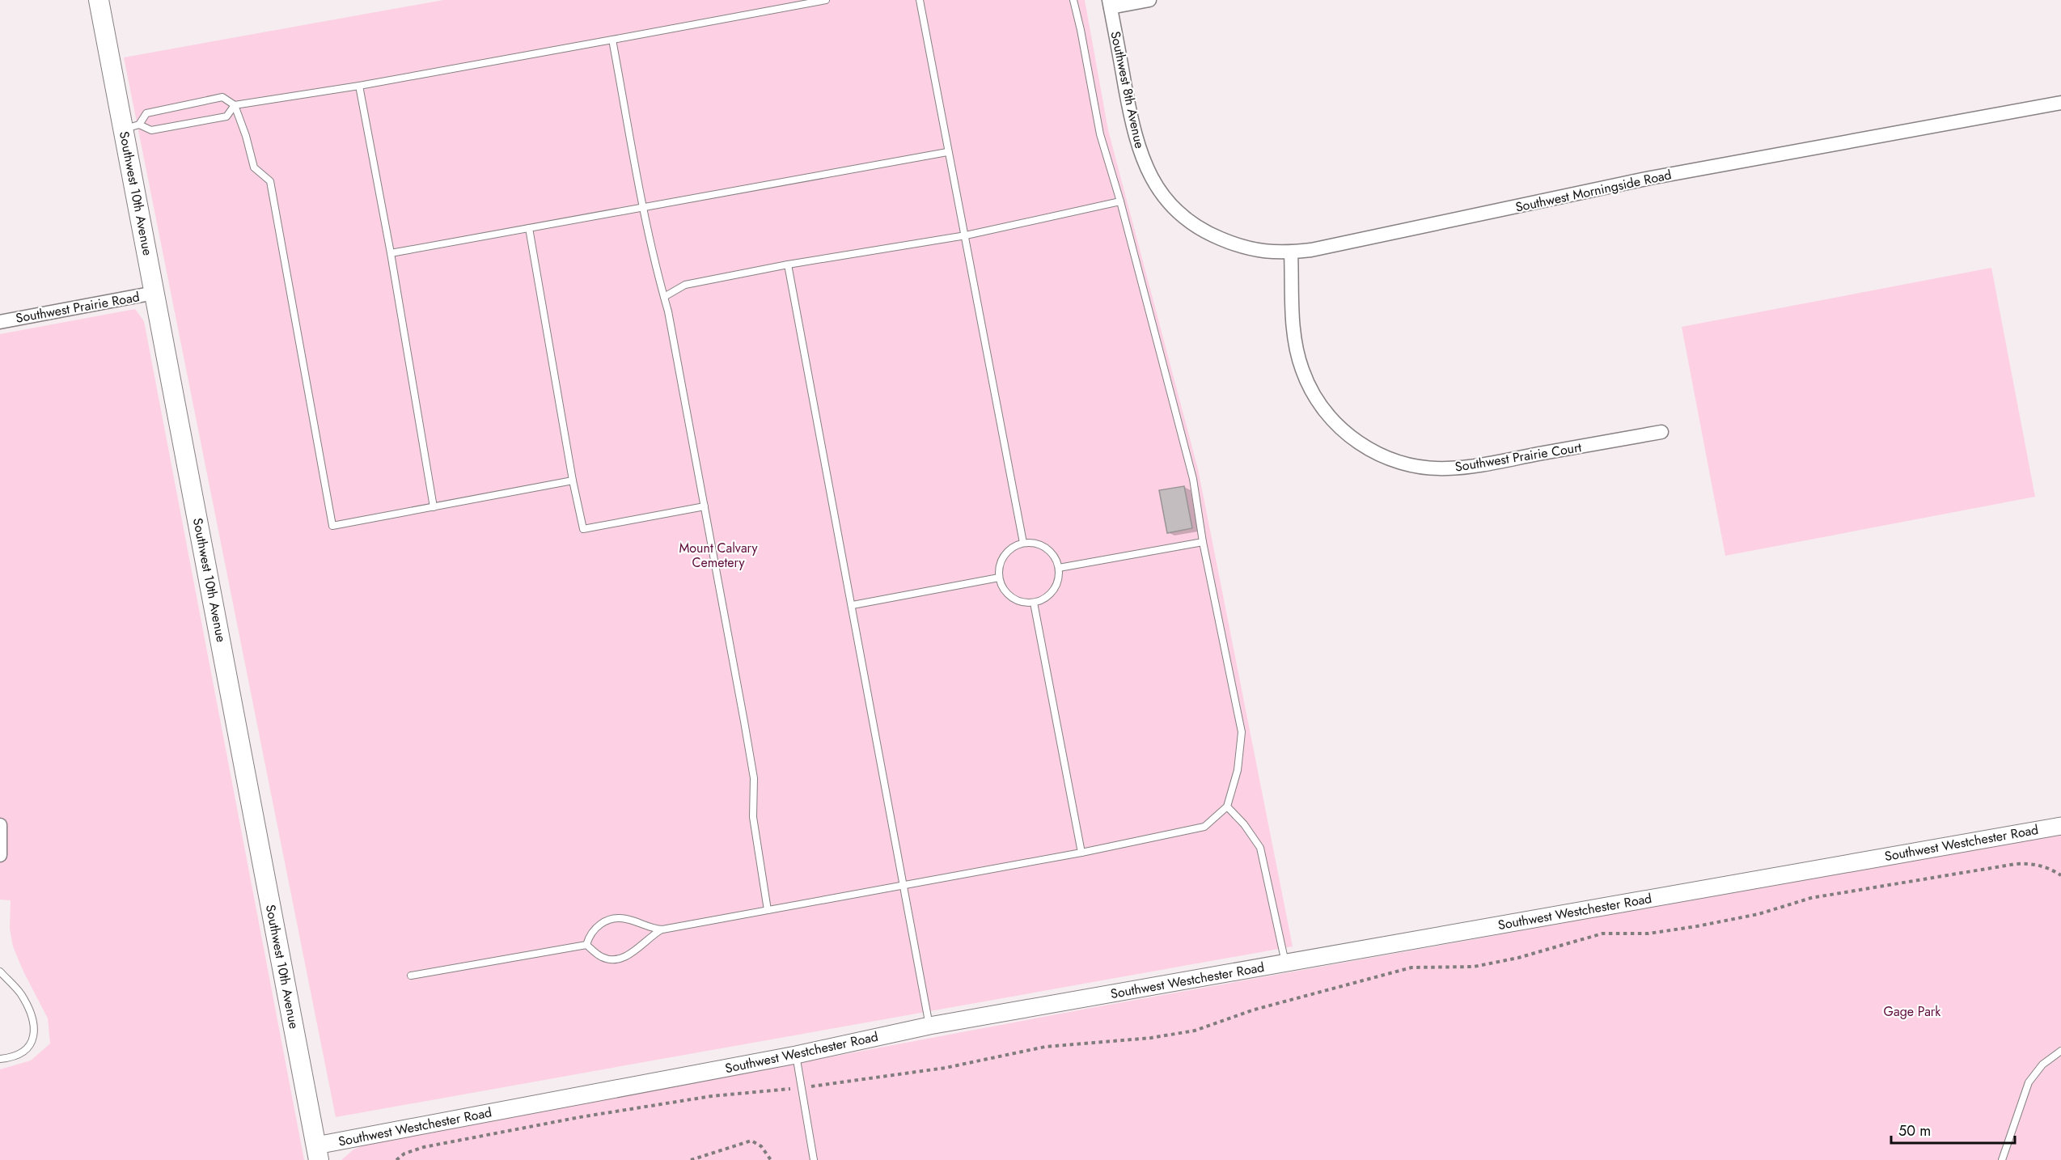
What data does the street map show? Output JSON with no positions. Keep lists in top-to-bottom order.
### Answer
{
  "streets": {
    "main road": ["Southwest 10th Avenue"],
    "street": [
      "Southwest 8th Avenue",
      "Southwest Morningside Road",
      "Southwest Prairie Road",
      "Southwest Prairie Court",
      "Southwest Westchester Road"
    ]
  },
  "crossings": [
    ["Southwest 8th Avenue", "Southwest Morningside Road"],
    ["Southwest Morningside Road", "Southwest Prairie Court"],
    ["Southwest 10th Avenue", "Southwest Prairie Road"],
    ["Southwest 10th Avenue", "Southwest Westchester Road"]
  ],
  "parks": ["Mount Calvary Cemetery", "Gage Park"],
  "scale_bar": "50 m"
}
